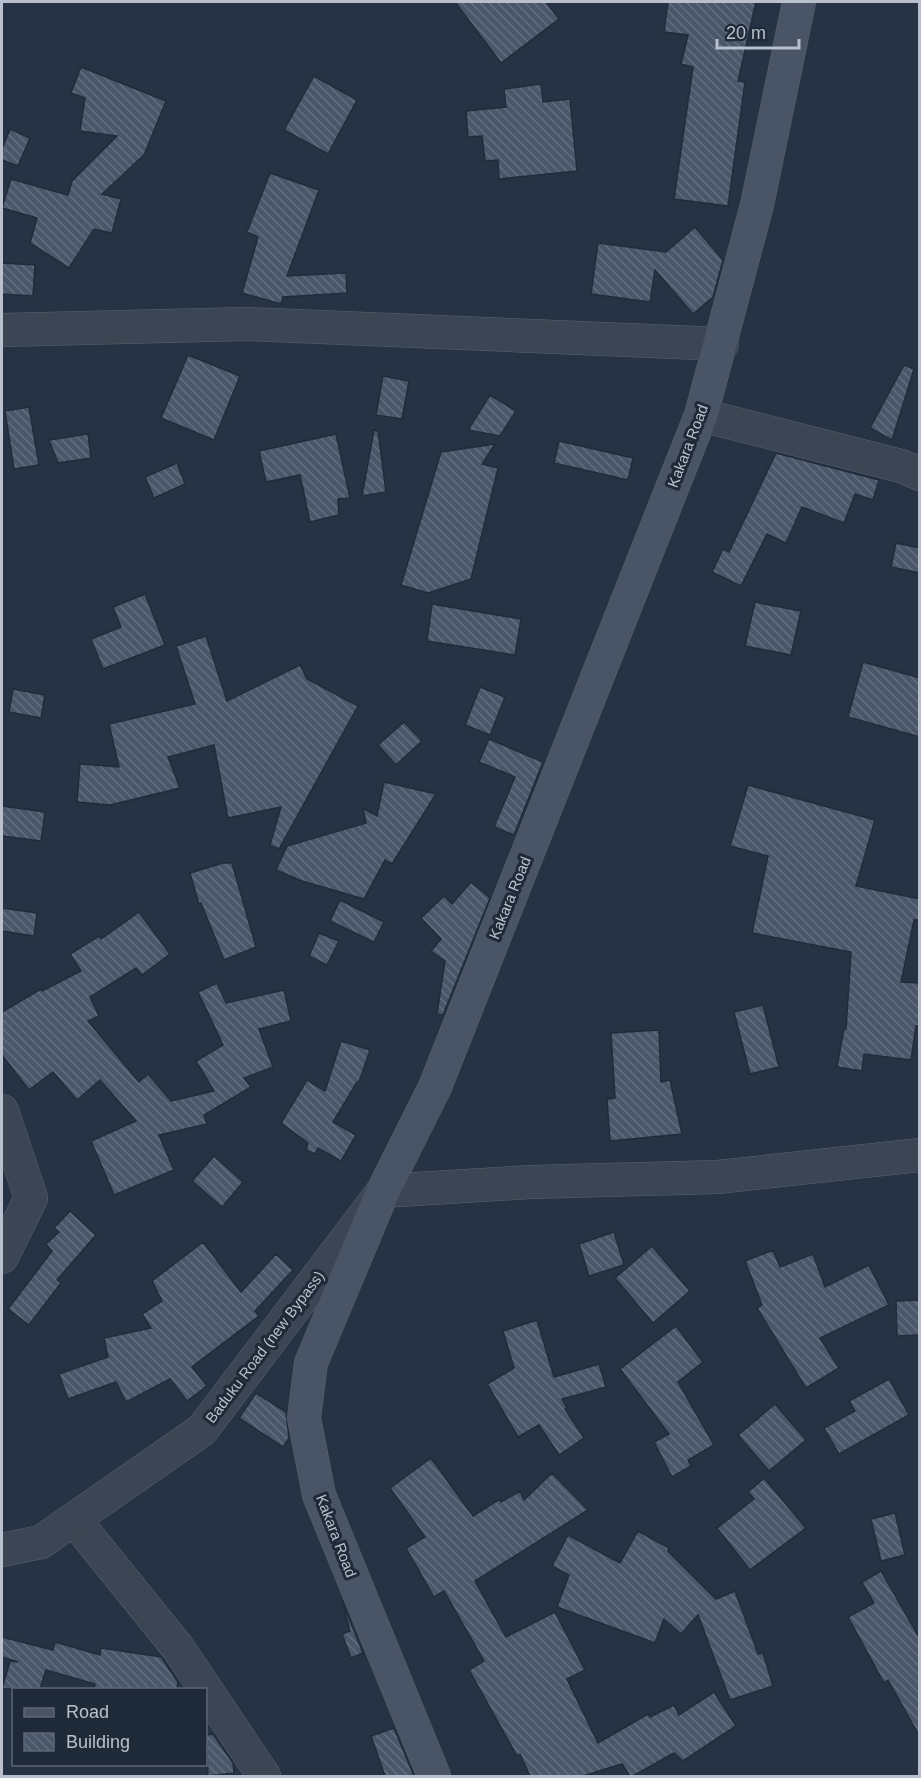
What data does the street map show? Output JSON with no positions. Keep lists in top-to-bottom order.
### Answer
{
  "streets": {
    "street": ["Kakara Road", "Baduku Road (new Bypass)"]
  },
  "crossings": [
    ["Kakara Road", "Baduku Road (new Bypass)"]
  ],
  "legend": ["Road", "Building"],
  "scale_bar": "20 m"
}
